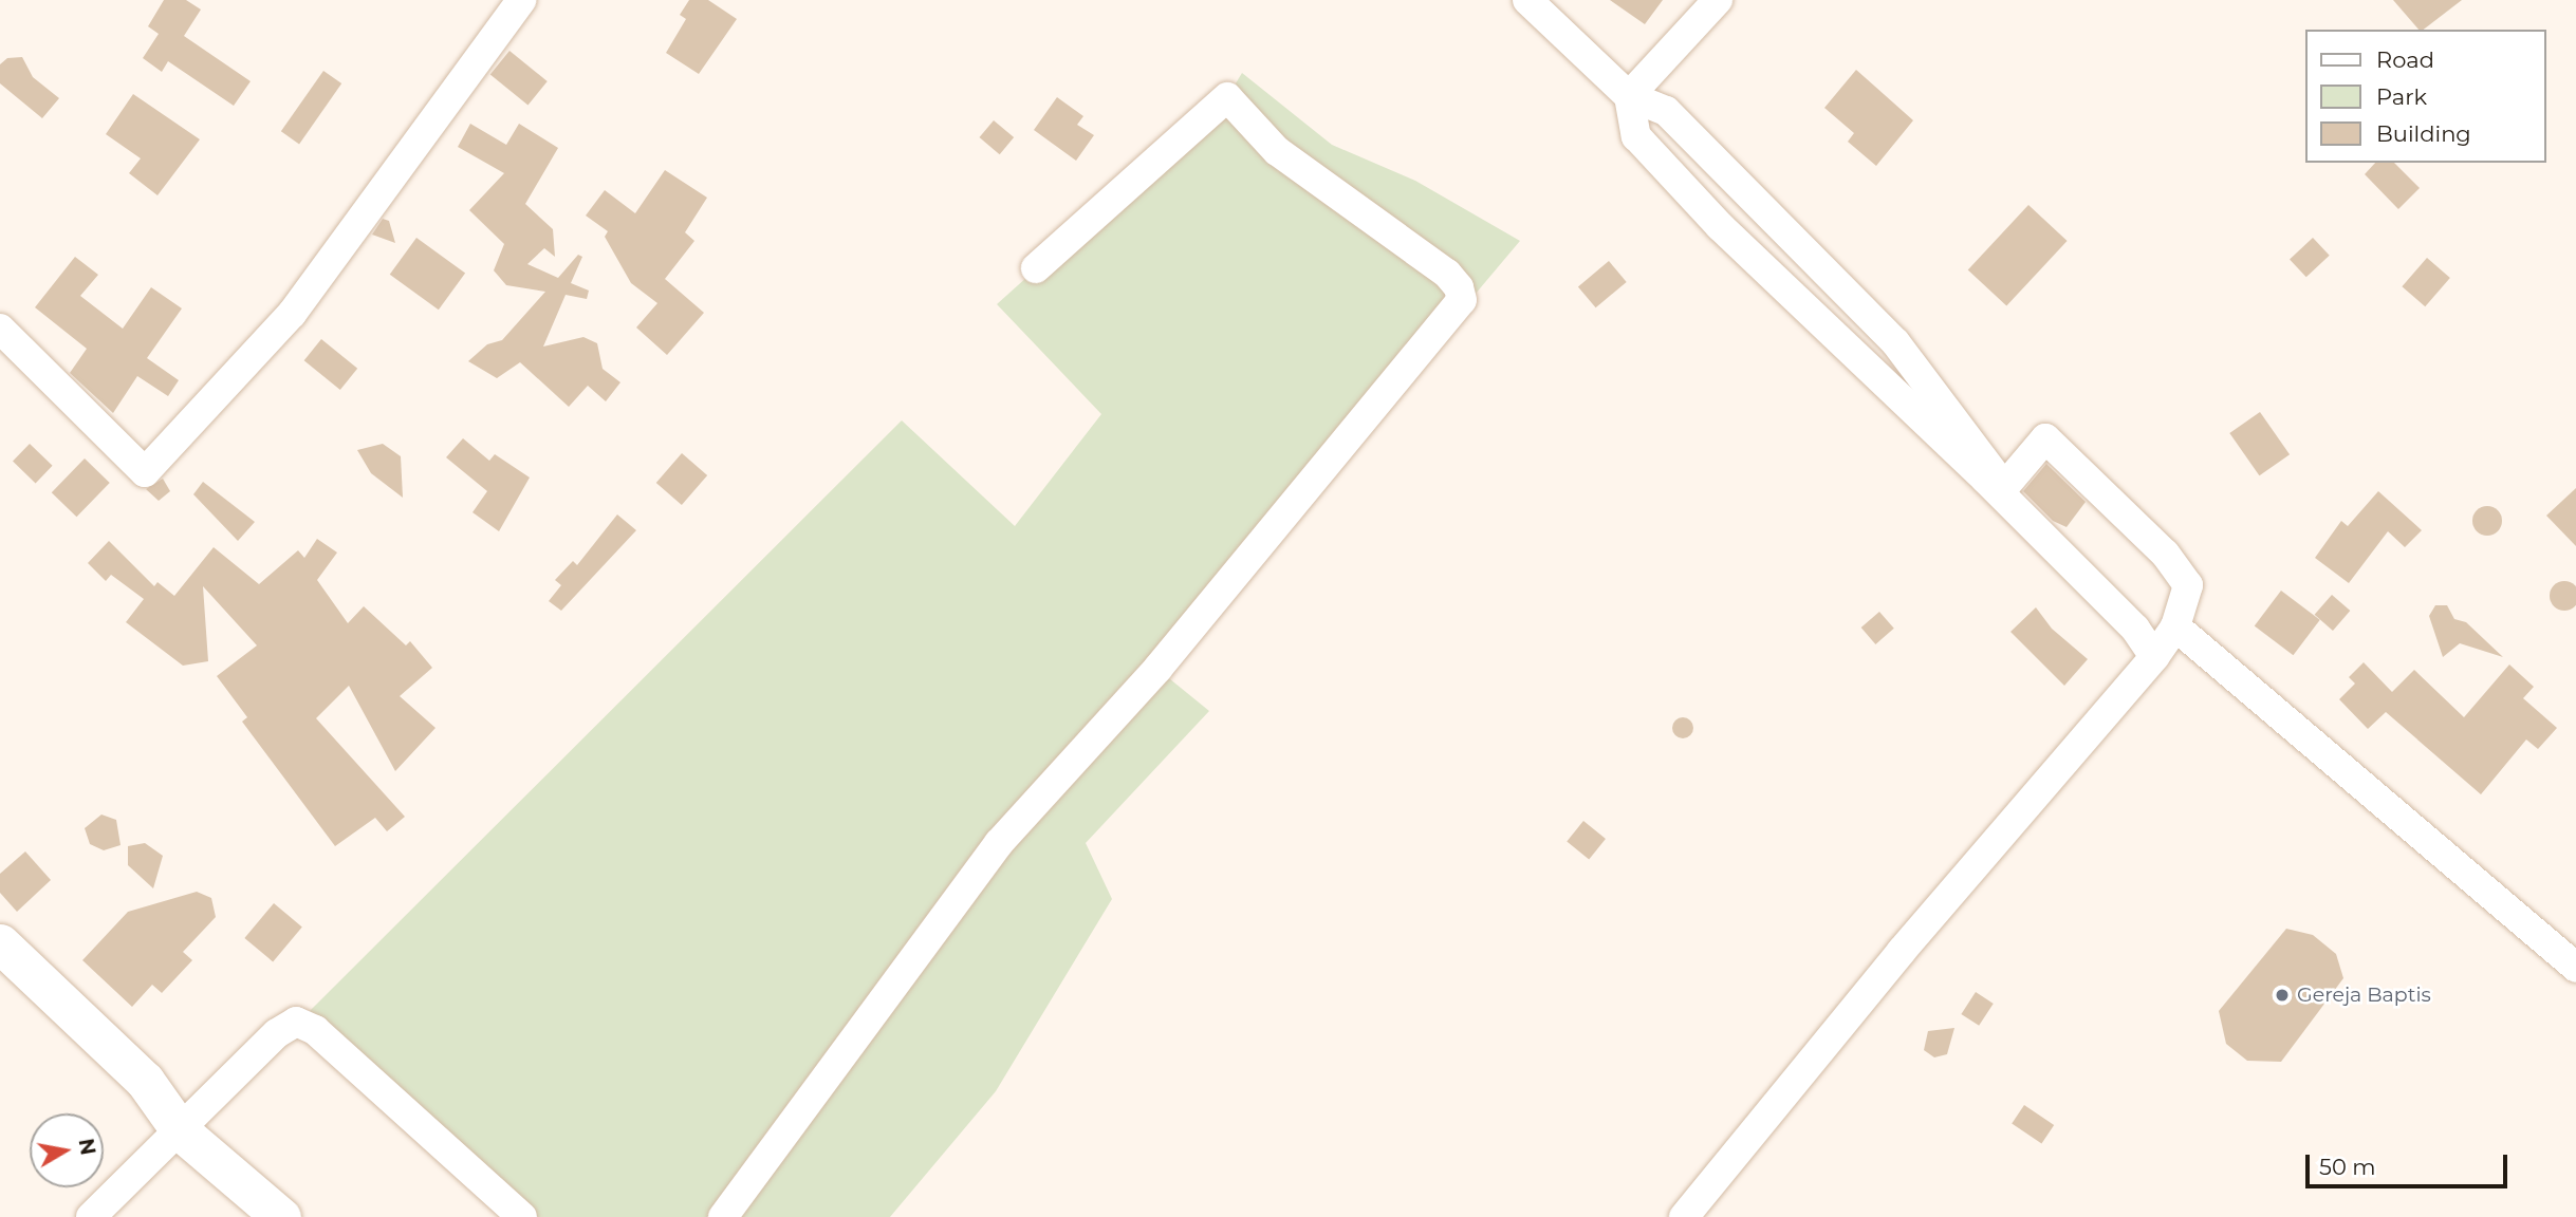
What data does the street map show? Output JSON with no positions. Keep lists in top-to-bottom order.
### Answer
{
  "places": ["Gereja Baptis"],
  "legend": ["Road", "Park", "Building"],
  "scale_bar": "50 m",
  "north": "right"
}
